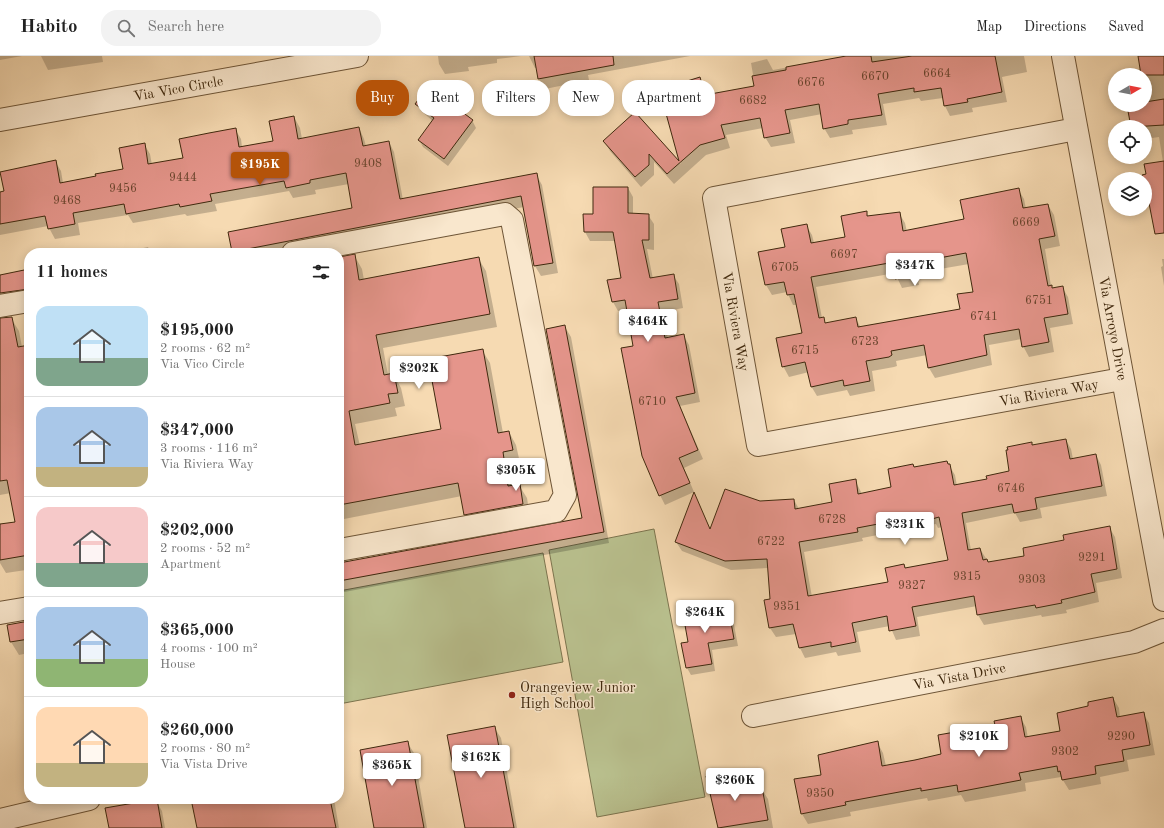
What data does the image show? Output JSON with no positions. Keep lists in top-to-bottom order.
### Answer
{
  "streets": {
    "street": [
      "Via Vico Circle",
      "Via Riviera Way",
      "Via Arroyo Drive",
      "Via Vista Drive"
    ]
  },
  "crossings": [
    ["Via Riviera Way", "Via Arroyo Drive"]
  ],
  "places": ["Orangeview Junior High School"],
  "house_numbers": [
    "6664",
    "6670",
    "6676",
    "6682",
    "9408",
    "9444",
    "9456",
    "9468",
    "6669",
    "6697",
    "6705",
    "6751",
    "6741",
    "6723",
    "6715",
    "6710",
    "6746",
    "6728",
    "6722",
    "9291",
    "9315",
    "9303",
    "9327",
    "9351",
    "9290",
    "9302",
    "9350"
  ],
  "north": "right",
  "page": {
    "header": "Habito",
    "search": "Search here",
    "nav": ["Map", "Directions", "Saved"],
    "chip": [
      "Buy",
      "Rent",
      "Filters",
      "New",
      "Apartment"
    ],
    "price": [
      "$195K",
      "$347K",
      "$464K",
      "$202K",
      "$305K",
      "$231K",
      "$264K",
      "$210K",
      "$162K",
      "$365K",
      "$260K"
    ],
    "heading": "11 homes",
    "list": [
      {
        "name": "$195,000",
        "note": "2 rooms · 62 m² · Via Vico Circle"
      },
      {
        "name": "$347,000",
        "note": "3 rooms · 116 m² · Via Riviera Way"
      },
      {
        "name": "$202,000",
        "note": "2 rooms · 52 m² · Apartment"
      },
      {
        "name": "$365,000",
        "note": "4 rooms · 100 m² · House"
      },
      {
        "name": "$260,000",
        "note": "2 rooms · 80 m² · Via Vista Drive"
      }
    ]
  }
}
